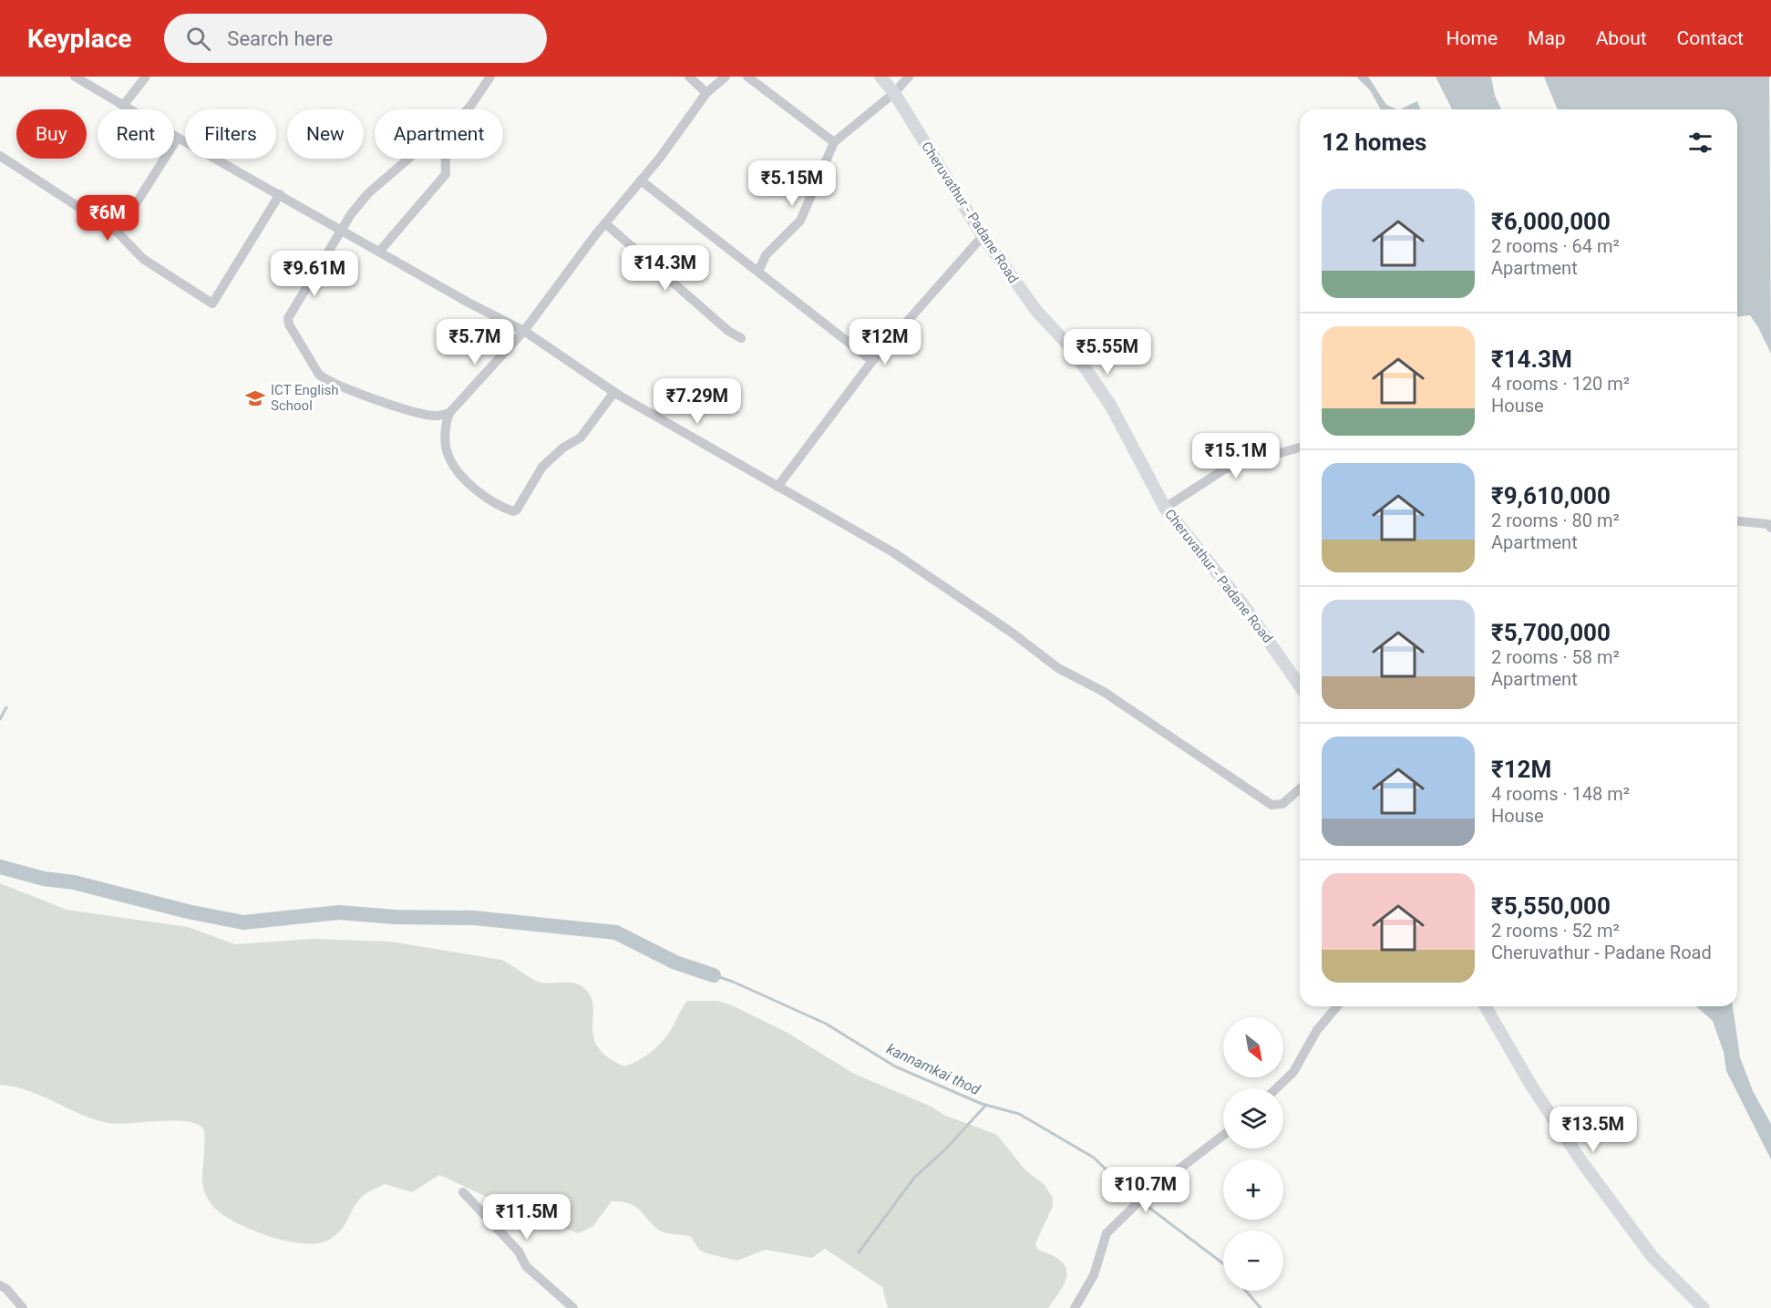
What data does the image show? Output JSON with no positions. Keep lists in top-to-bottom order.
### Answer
{
  "streets": {
    "main road": ["Cheruvathur - Padane Road"]
  },
  "water": ["kannamkai thod"],
  "places": {
    "school or university": ["ICT English School"]
  },
  "north": "bottom right",
  "page": {
    "header": "Keyplace",
    "search": "Search here",
    "nav": [
      "Home",
      "Map",
      "About",
      "Contact"
    ],
    "chip": [
      "Buy",
      "Rent",
      "Filters",
      "New",
      "Apartment"
    ],
    "heading": "12 homes",
    "price": [
      "₹5.15M",
      "₹6M",
      "₹14.3M",
      "₹9.61M",
      "₹5.7M",
      "₹12M",
      "₹5.55M",
      "₹7.29M",
      "₹15.1M",
      "₹13.5M",
      "₹10.7M",
      "₹11.5M"
    ],
    "list": [
      {
        "name": "₹6,000,000",
        "note": "2 rooms · 64 m² · Apartment"
      },
      {
        "name": "₹14.3M",
        "note": "4 rooms · 120 m² · House"
      },
      {
        "name": "₹9,610,000",
        "note": "2 rooms · 80 m² · Apartment"
      },
      {
        "name": "₹5,700,000",
        "note": "2 rooms · 58 m² · Apartment"
      },
      {
        "name": "₹12M",
        "note": "4 rooms · 148 m² · House"
      },
      {
        "name": "₹5,550,000",
        "note": "2 rooms · 52 m² · Cheruvathur - Padane Road"
      }
    ],
    "map_buttons": ["+", "−"]
  }
}
